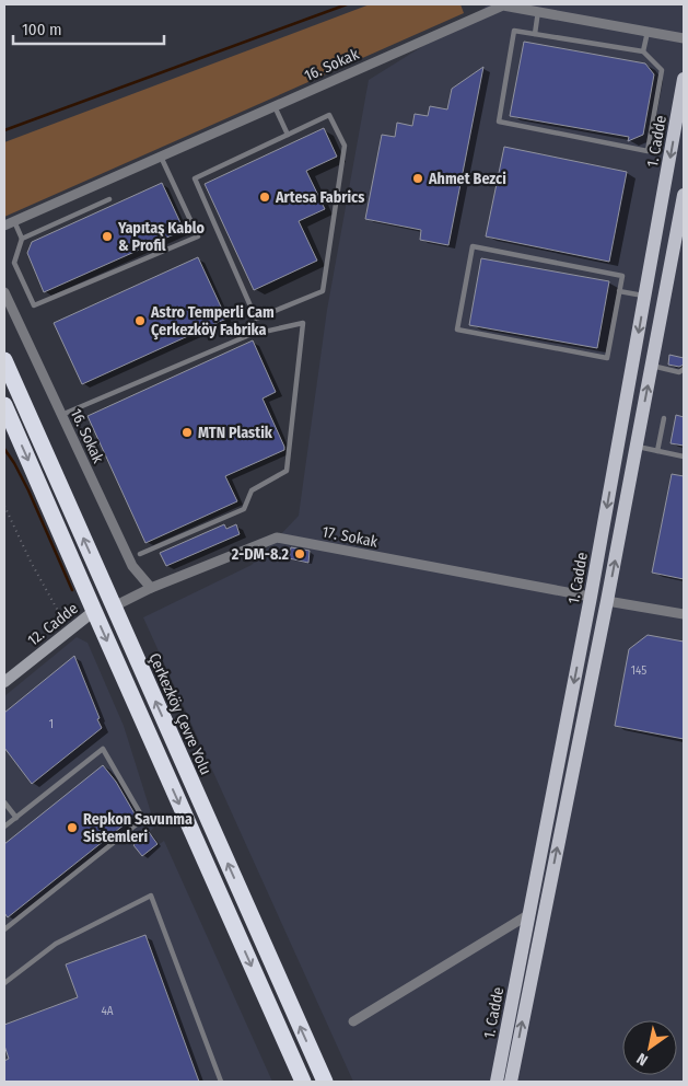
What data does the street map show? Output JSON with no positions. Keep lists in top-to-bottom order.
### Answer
{
  "streets": {
    "highway": ["Çerkezköy Çevre Yolu"],
    "main road": ["1. Cadde"],
    "street": ["16. Sokak", "17. Sokak", "12. Cadde"]
  },
  "crossings": [
    ["16. Sokak", "17. Sokak"],
    ["1. Cadde", "17. Sokak"],
    ["17. Sokak", "Çerkezköy Çevre Yolu"]
  ],
  "places": [
    "Ahmet Bezci",
    "Artesa Fabrics",
    "Yapıtaş Kablo & Profil",
    "Astro Temperli Cam Çerkezköy Fabrika",
    "MTN Plastik",
    "2-DM-8.2",
    "Repkon Savunma Sistemleri"
  ],
  "house_numbers": ["145", "1", "4A"],
  "scale_bar": "100 m",
  "north": "bottom left"
}
